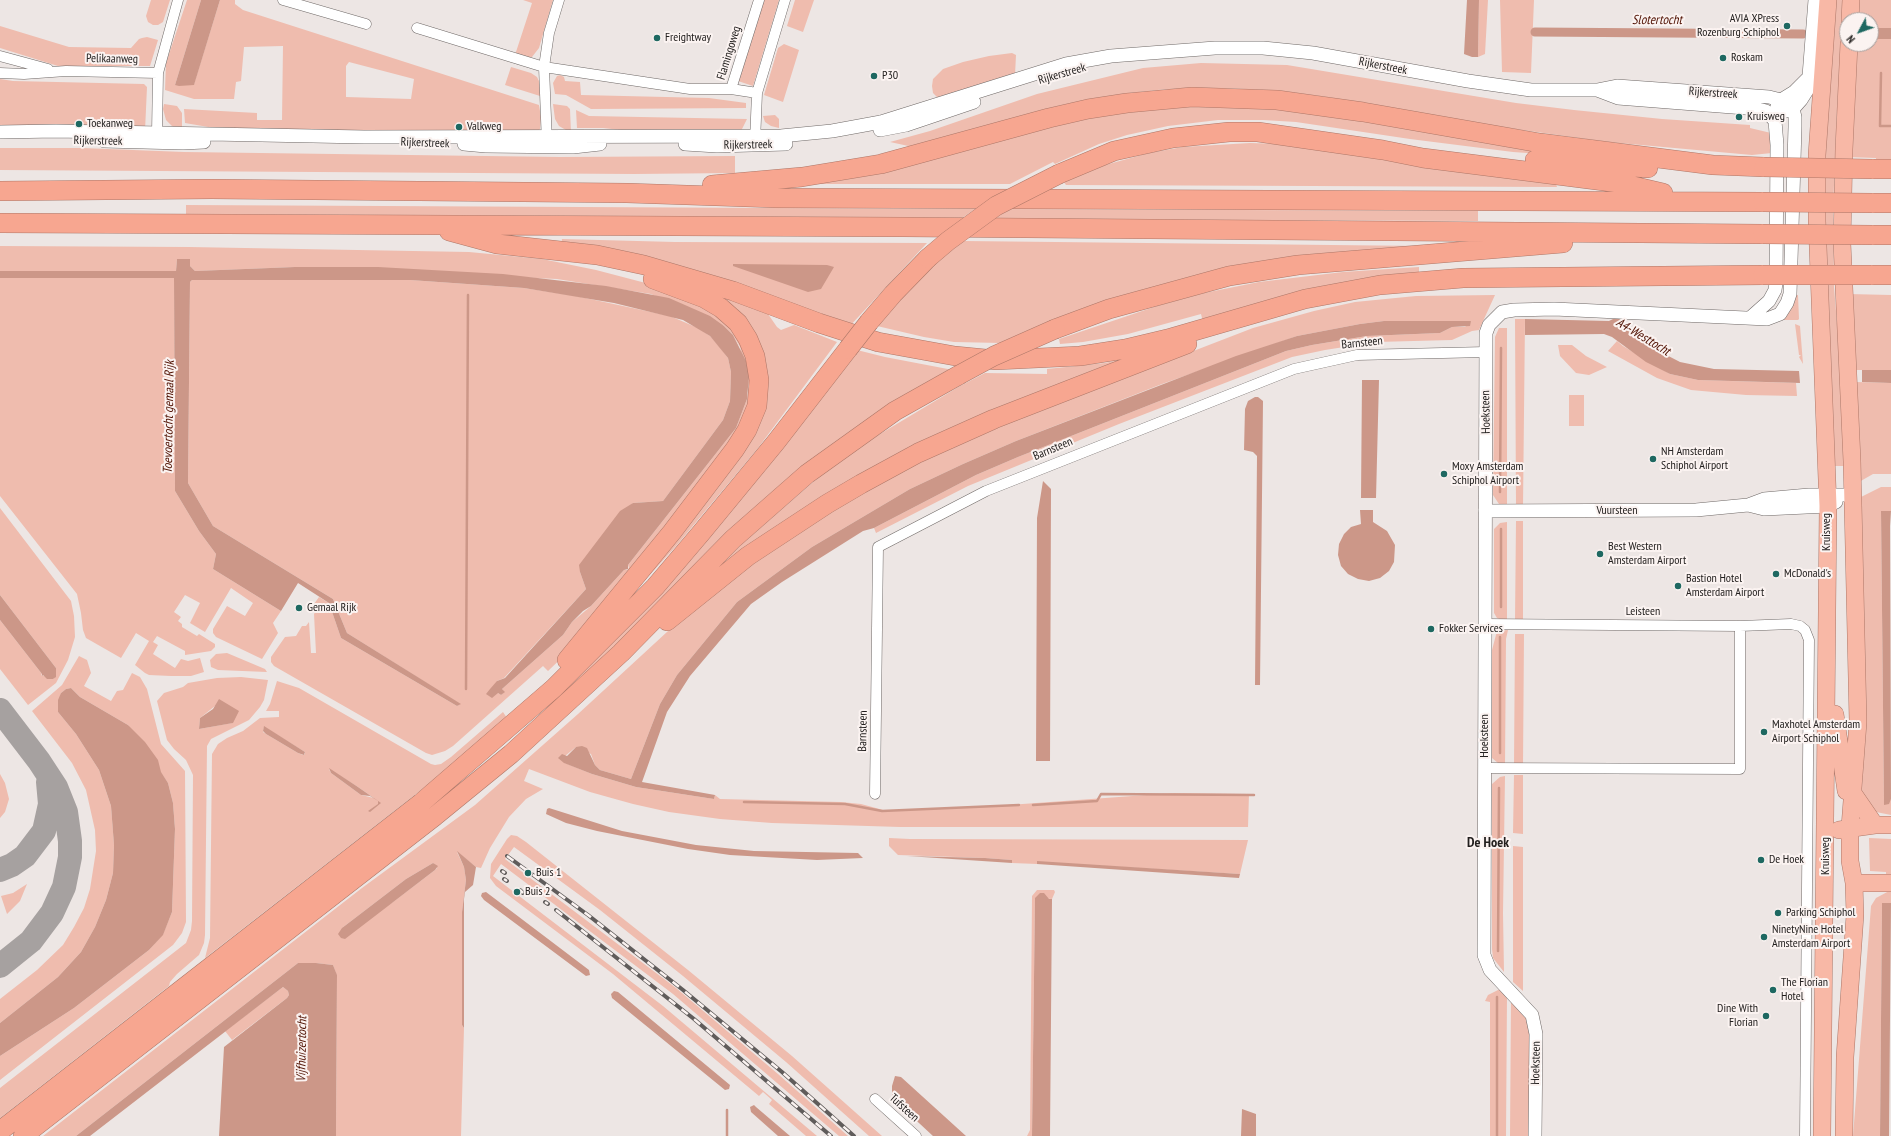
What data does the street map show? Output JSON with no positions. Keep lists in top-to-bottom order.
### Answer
{
  "streets": {
    "highway": ["Kruisweg"],
    "street": [
      "Flamingoweg",
      "Pelikaanweg",
      "Rijkerstreek",
      "Barnsteen",
      "Hoeksteen",
      "Vuursteen",
      "Leisteen",
      "Tufsteen"
    ]
  },
  "crossings": [
    ["Barnsteen", "Hoeksteen"],
    ["Hoeksteen", "Vuursteen"],
    ["Hoeksteen", "Leisteen"],
    ["Vuursteen", "Kruisweg"],
    ["Kruisweg", "Leisteen"]
  ],
  "districts": ["De Hoek"],
  "water": [
    "Slotertocht",
    "A4-Westtocht",
    "Toevoertocht gemaal Rijk",
    "Vijfhuizertocht"
  ],
  "places": [
    "AVIA XPress Rozenburg Schiphol",
    "Freightway",
    "Roskam",
    "P30",
    "Kruisweg",
    "Toekanweg",
    "Valkweg",
    "NH Amsterdam Schiphol Airport",
    "Moxy Amsterdam Schiphol Airport",
    "Best Western Amsterdam Airport",
    "McDonald's",
    "Bastion Hotel Amsterdam Airport",
    "Gemaal Rijk",
    "Fokker Services",
    "Maxhotel Amsterdam Airport Schiphol",
    "De Hoek",
    "Buis 1",
    "Buis 2",
    "Parking Schiphol",
    "NinetyNine Hotel Amsterdam Airport",
    "The Florian Hotel",
    "Dine With Florian"
  ],
  "north": "bottom left"
}
